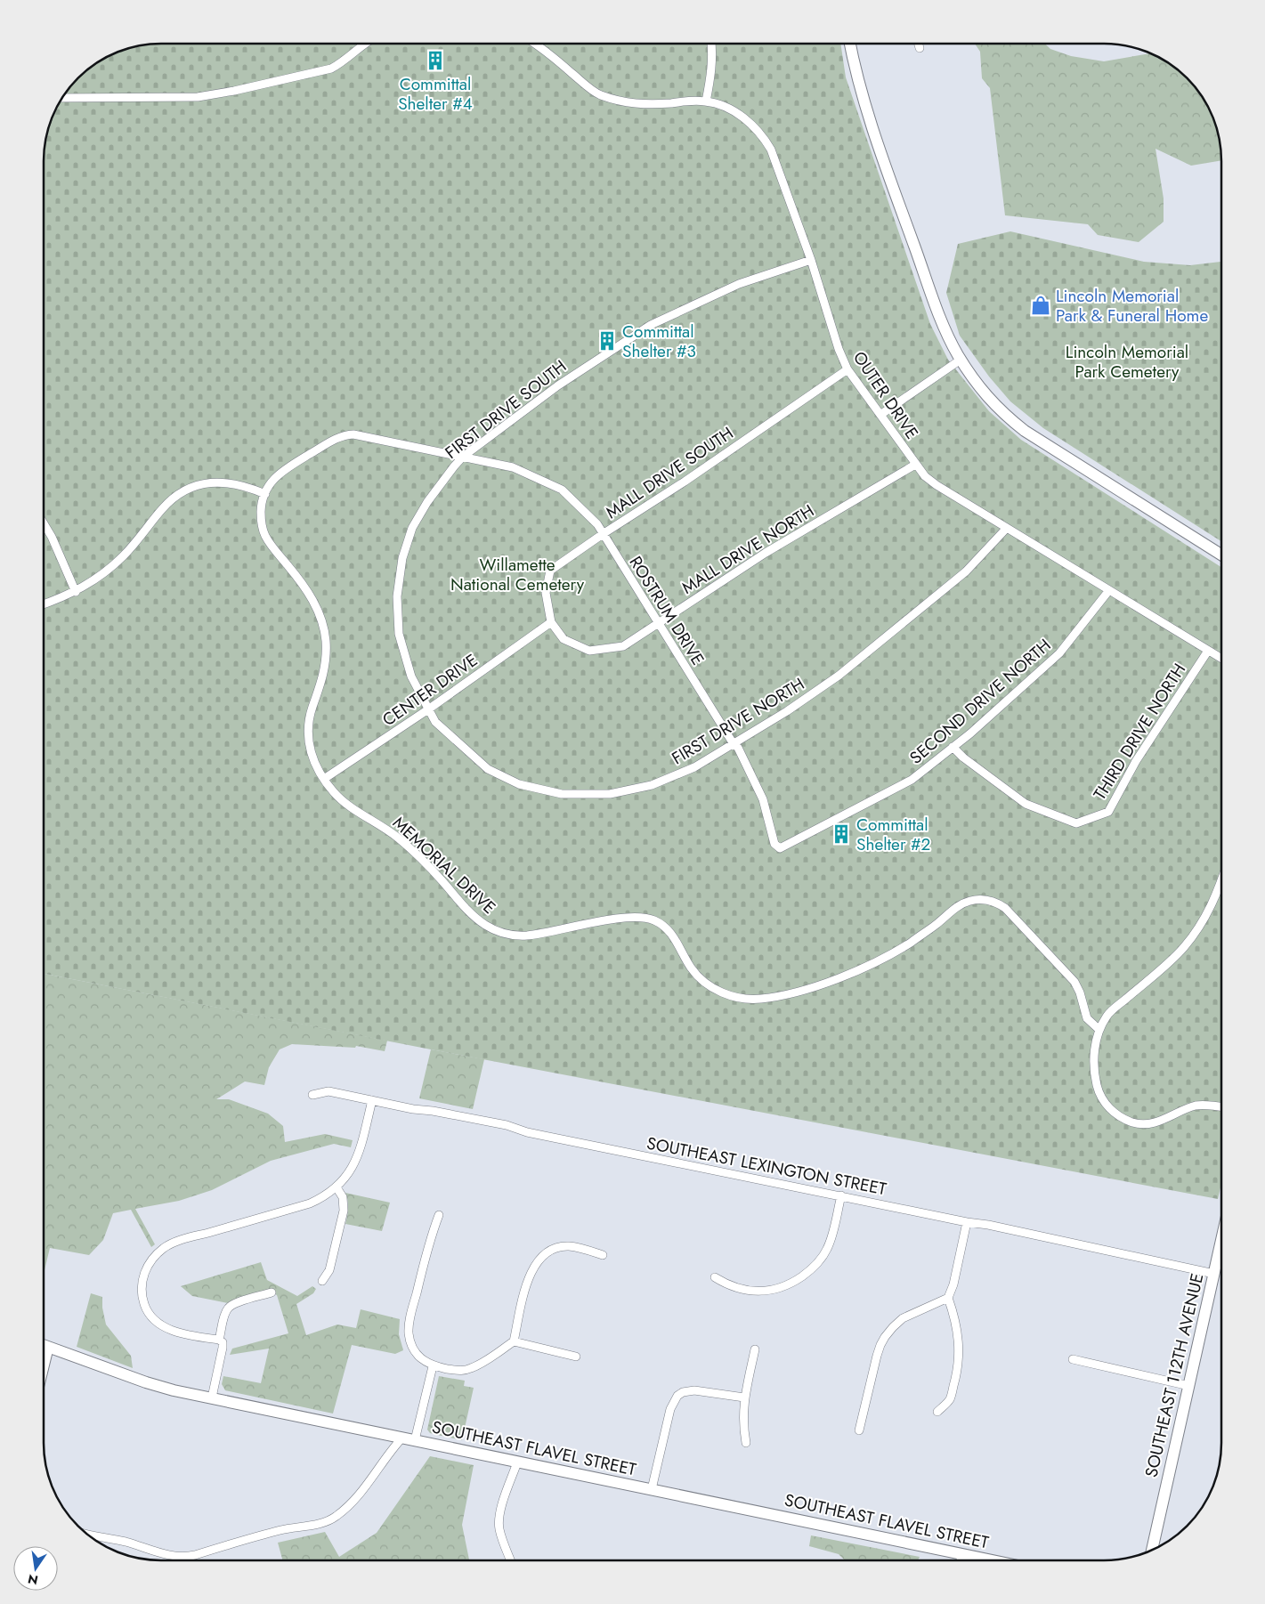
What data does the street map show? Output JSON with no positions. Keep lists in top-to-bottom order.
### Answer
{
  "streets": {
    "street": [
      "OUTER DRIVE",
      "FIRST DRIVE SOUTH",
      "MALL DRIVE SOUTH",
      "MALL DRIVE NORTH",
      "ROSTRUM DRIVE",
      "CENTER DRIVE",
      "SECOND DRIVE NORTH",
      "FIRST DRIVE NORTH",
      "THIRD DRIVE NORTH",
      "MEMORIAL DRIVE",
      "SOUTHEAST LEXINGTON STREET",
      "SOUTHEAST 112TH AVENUE",
      "SOUTHEAST FLAVEL STREET"
    ]
  },
  "crossings": [
    ["OUTER DRIVE", "FIRST DRIVE SOUTH"],
    ["OUTER DRIVE", "MALL DRIVE SOUTH"],
    ["OUTER DRIVE", "MALL DRIVE NORTH"],
    ["OUTER DRIVE", "SECOND DRIVE NORTH"],
    ["OUTER DRIVE", "FIRST DRIVE NORTH"],
    ["OUTER DRIVE", "THIRD DRIVE NORTH"],
    ["FIRST DRIVE SOUTH", "ROSTRUM DRIVE"],
    ["FIRST DRIVE SOUTH", "CENTER DRIVE"],
    ["FIRST DRIVE SOUTH", "FIRST DRIVE NORTH"],
    ["FIRST DRIVE SOUTH", "MEMORIAL DRIVE"],
    ["MALL DRIVE SOUTH", "MALL DRIVE NORTH"],
    ["MALL DRIVE SOUTH", "ROSTRUM DRIVE"],
    ["MALL DRIVE SOUTH", "CENTER DRIVE"],
    ["MALL DRIVE NORTH", "ROSTRUM DRIVE"],
    ["MALL DRIVE NORTH", "CENTER DRIVE"],
    ["ROSTRUM DRIVE", "SECOND DRIVE NORTH"],
    ["ROSTRUM DRIVE", "FIRST DRIVE NORTH"],
    ["ROSTRUM DRIVE", "MEMORIAL DRIVE"],
    ["CENTER DRIVE", "FIRST DRIVE NORTH"],
    ["CENTER DRIVE", "MEMORIAL DRIVE"],
    ["SECOND DRIVE NORTH", "THIRD DRIVE NORTH"],
    ["SOUTHEAST LEXINGTON STREET", "SOUTHEAST 112TH AVENUE"]
  ],
  "parks": ["Lincoln Memorial Park Cemetery", "Willamette National Cemetery"],
  "places": {
    "building": ["Committal Shelter #4", "Committal Shelter #3", "Committal Shelter #2"],
    "shop": ["Lincoln Memorial Park & Funeral Home"]
  },
  "north": "bottom"
}
